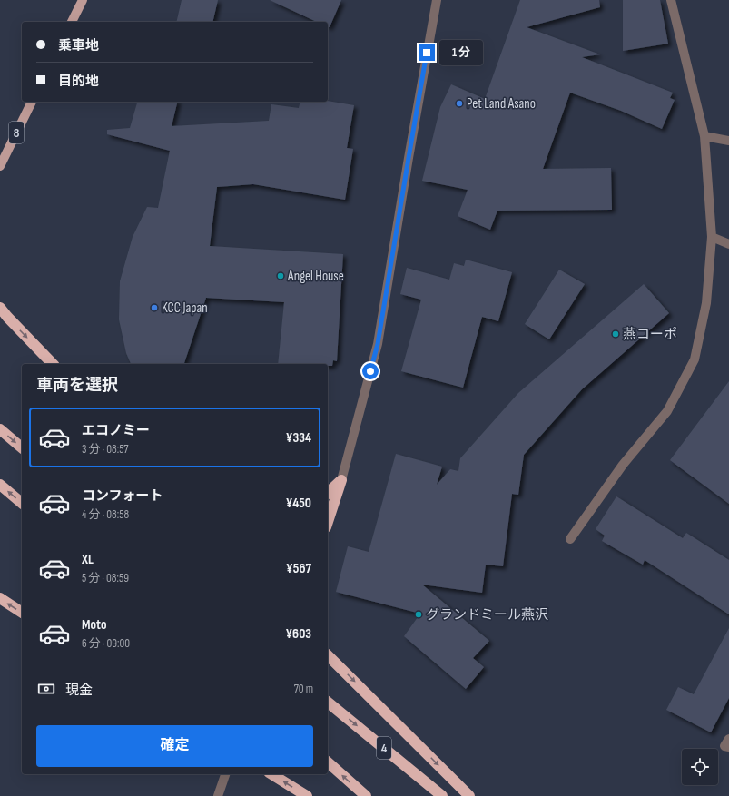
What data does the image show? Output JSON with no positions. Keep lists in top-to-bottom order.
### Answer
{
  "streets": {
    "highway": ["4"],
    "main road": ["8"]
  },
  "places": [
    "Pet Land Asano",
    "Angel House",
    "KCC Japan",
    "燕コーポ",
    "グランドミール燕沢"
  ],
  "page": {
    "banner": ["乗車地", "目的地"],
    "bubble": "1 分",
    "heading": "車両を選択",
    "list": [
      {
        "name": "エコノミー",
        "note": "3 分 · 08:57",
        "value": "¥334"
      },
      {
        "name": "コンフォート",
        "note": "4 分 · 08:58",
        "value": "¥450"
      },
      {
        "name": "XL",
        "note": "5 分 · 08:59",
        "value": "¥567"
      },
      {
        "name": "Moto",
        "note": "6 分 · 09:00",
        "value": "¥603"
      }
    ],
    "pay": ["現金", "70 m"],
    "buttons": "確定"
  }
}
